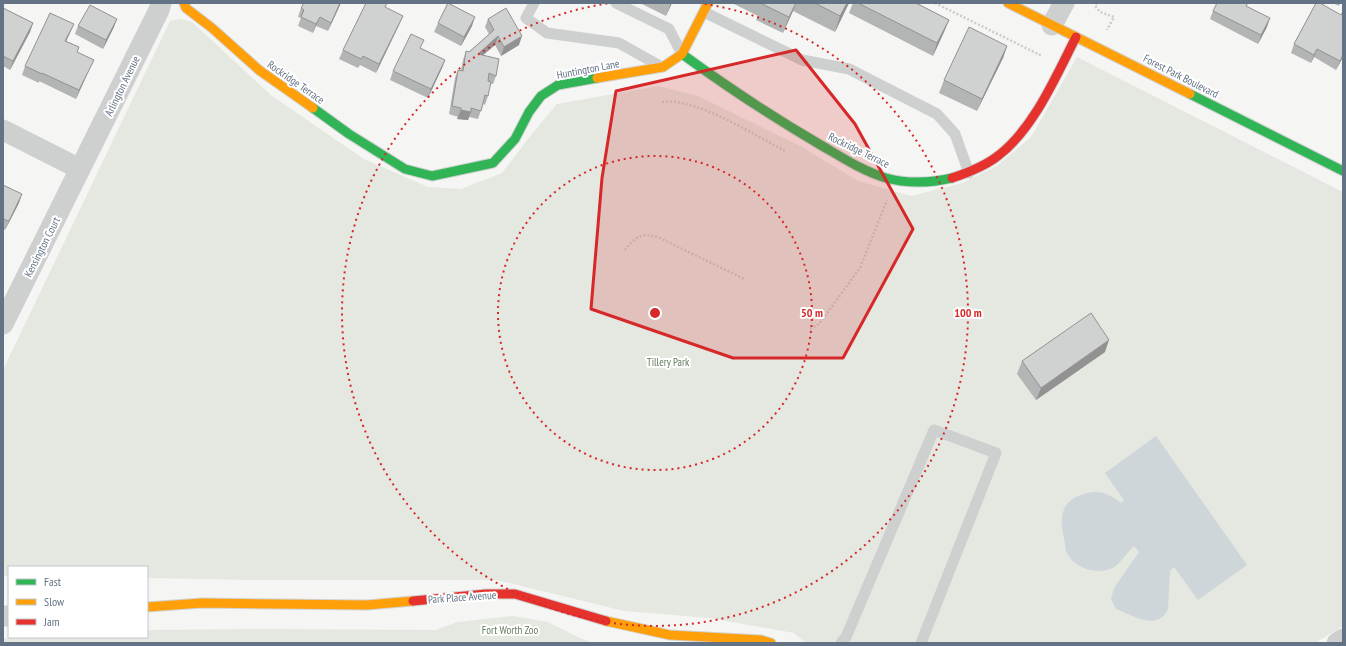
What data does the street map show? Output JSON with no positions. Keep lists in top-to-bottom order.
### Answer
{
  "streets": {
    "street": [
      "Huntington Lane",
      "Forest Park Boulevard",
      "Rockridge Terrace",
      "Arlington Avenue",
      "Kensington Court",
      "Park Place Avenue"
    ]
  },
  "crossings": [
    ["Huntington Lane", "Rockridge Terrace"],
    ["Forest Park Boulevard", "Rockridge Terrace"],
    ["Arlington Avenue", "Kensington Court"]
  ],
  "parks": ["Tillery Park", "Fort Worth Zoo"],
  "legend": ["Fast", "Slow", "Jam"],
  "rings": ["50 m", "100 m"]
}
